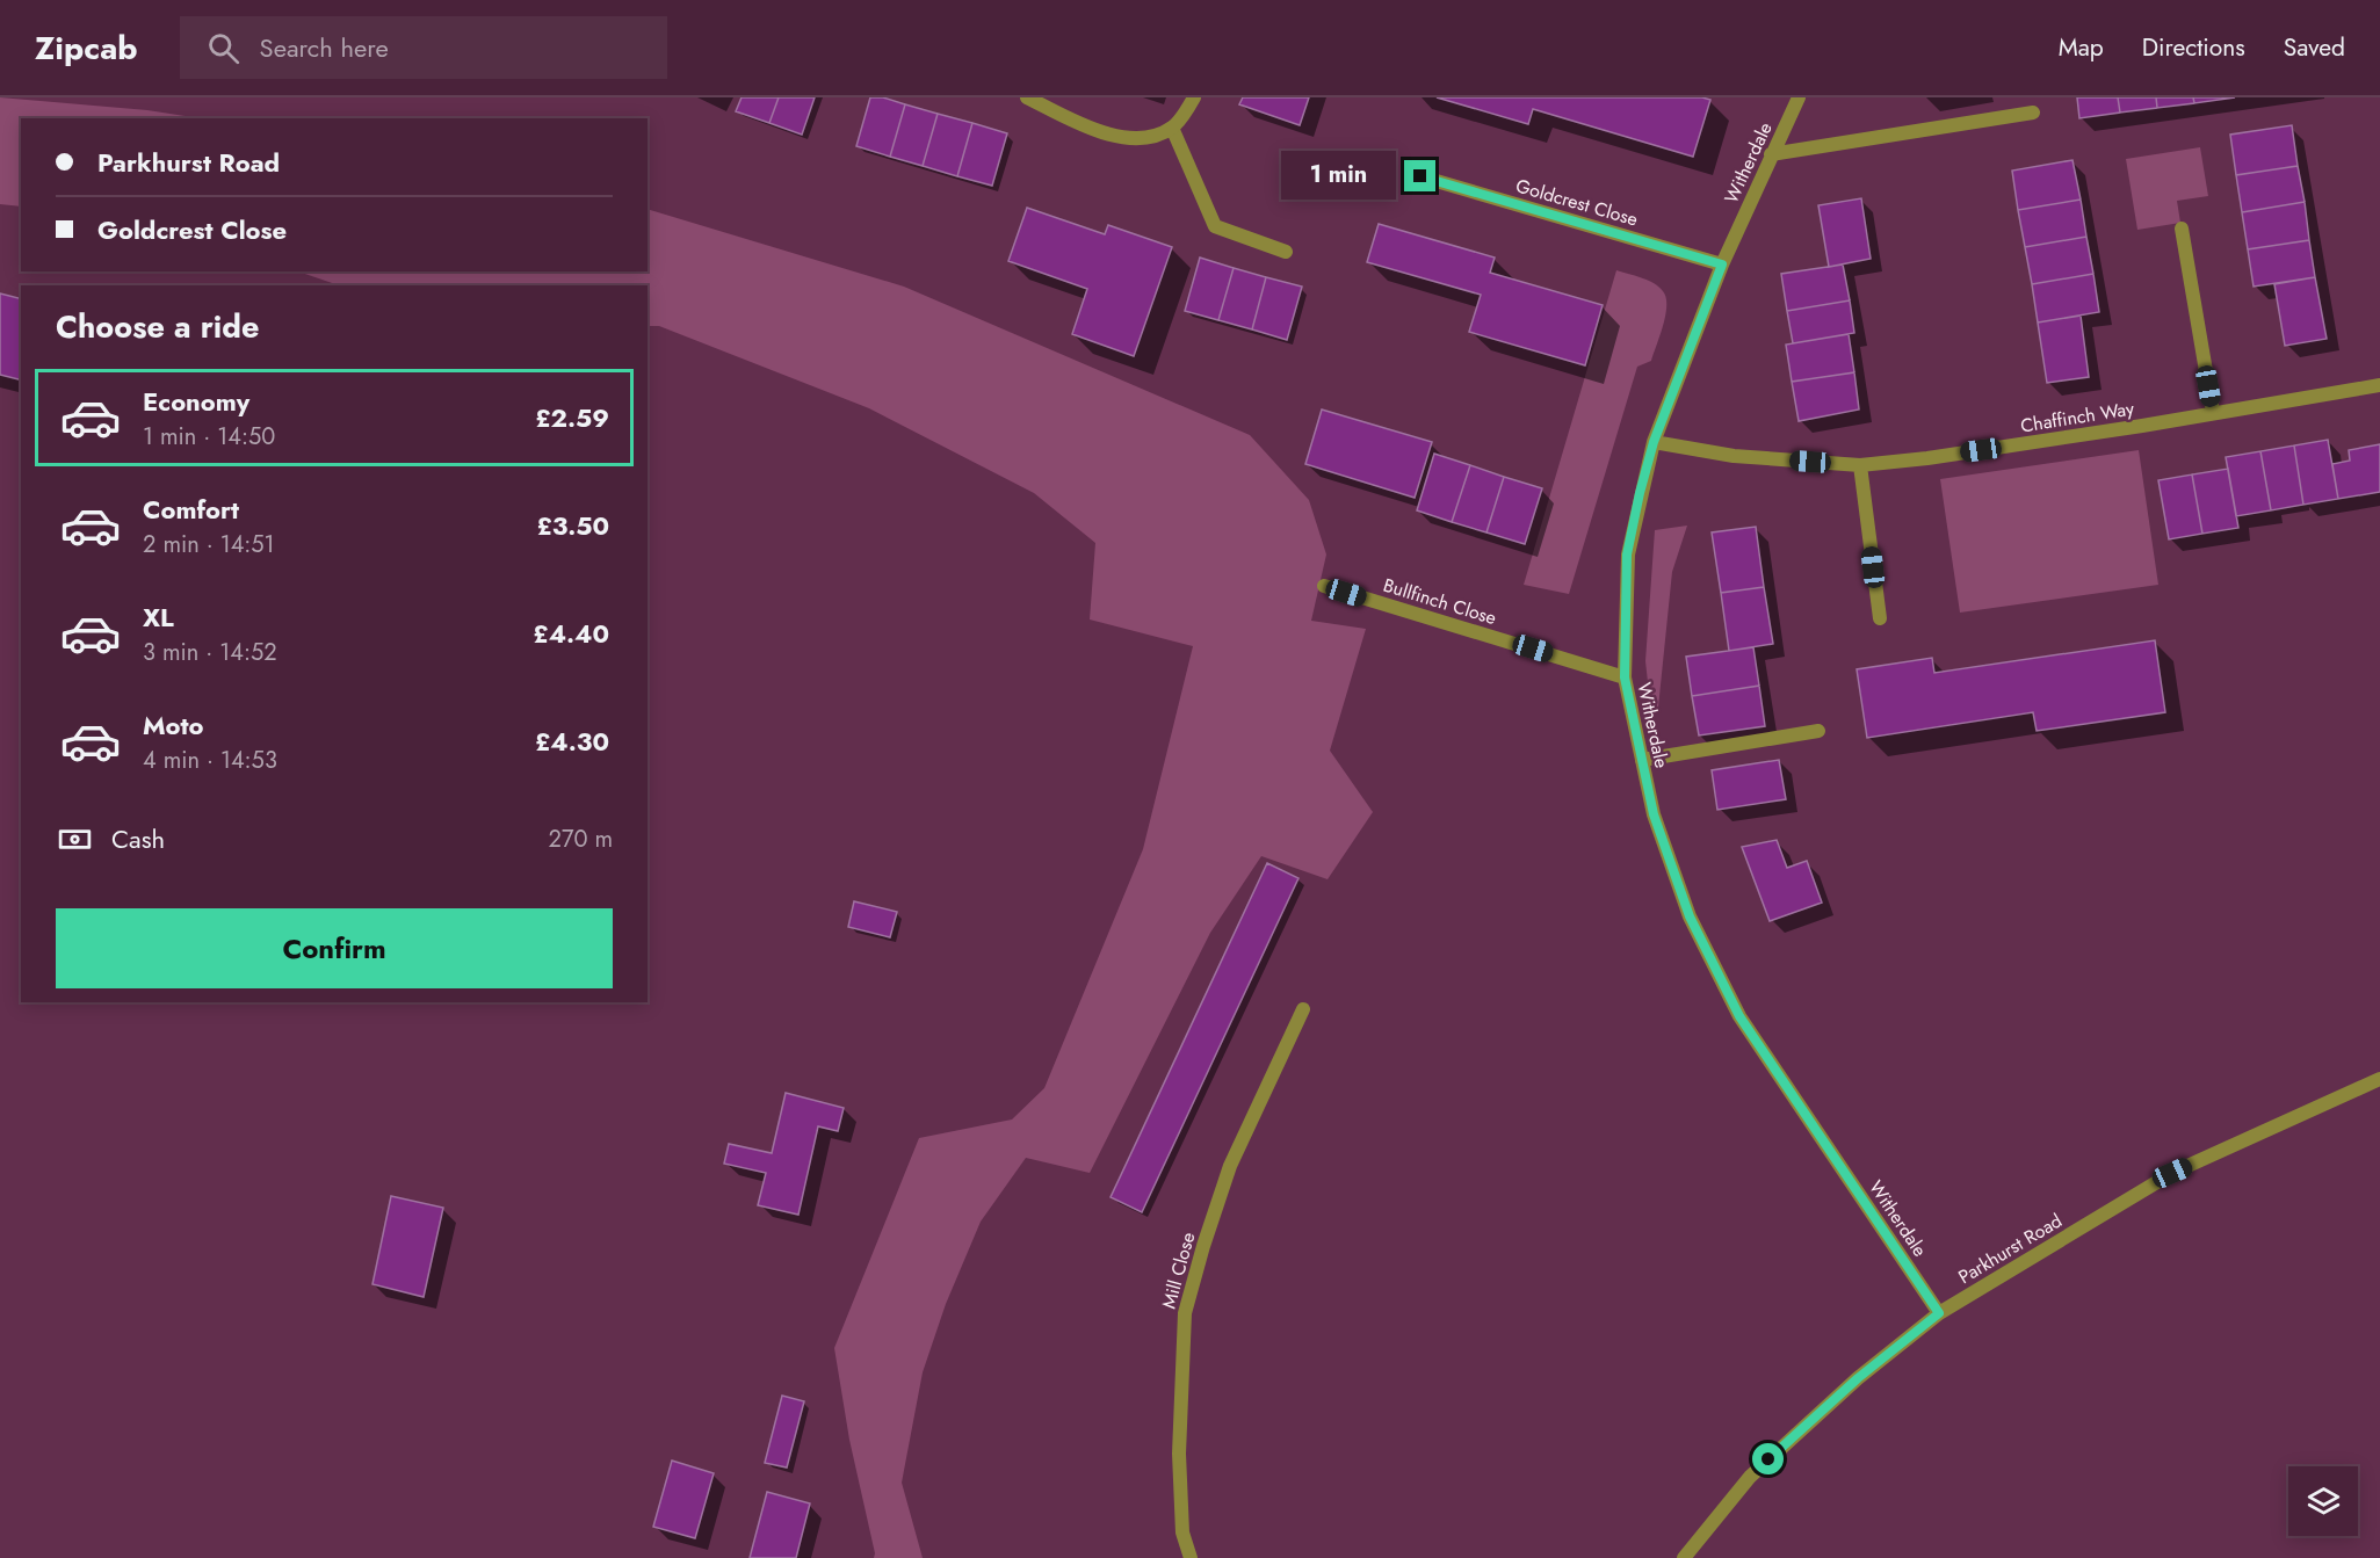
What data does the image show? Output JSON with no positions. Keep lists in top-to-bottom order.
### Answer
{
  "streets": {
    "street": [
      "Witherdale",
      "Goldcrest Close",
      "Chaffinch Way",
      "Bullfinch Close",
      "Parkhurst Road",
      "Mill Close"
    ]
  },
  "crossings": [
    ["Witherdale", "Goldcrest Close"],
    ["Witherdale", "Chaffinch Way"],
    ["Witherdale", "Bullfinch Close"],
    ["Witherdale", "Parkhurst Road"]
  ],
  "page": {
    "header": "Zipcab",
    "search": "Search here",
    "nav": ["Map", "Directions", "Saved"],
    "banner": ["Parkhurst Road", "Goldcrest Close"],
    "bubble": "1 min",
    "heading": "Choose a ride",
    "list": [
      {
        "name": "Economy",
        "note": "1 min · 14:50",
        "value": "£2.59"
      },
      {
        "name": "Comfort",
        "note": "2 min · 14:51",
        "value": "£3.50"
      },
      {
        "name": "XL",
        "note": "3 min · 14:52",
        "value": "£4.40"
      },
      {
        "name": "Moto",
        "note": "4 min · 14:53",
        "value": "£4.30"
      }
    ],
    "pay": ["Cash", "270 m"],
    "buttons": "Confirm"
  }
}
